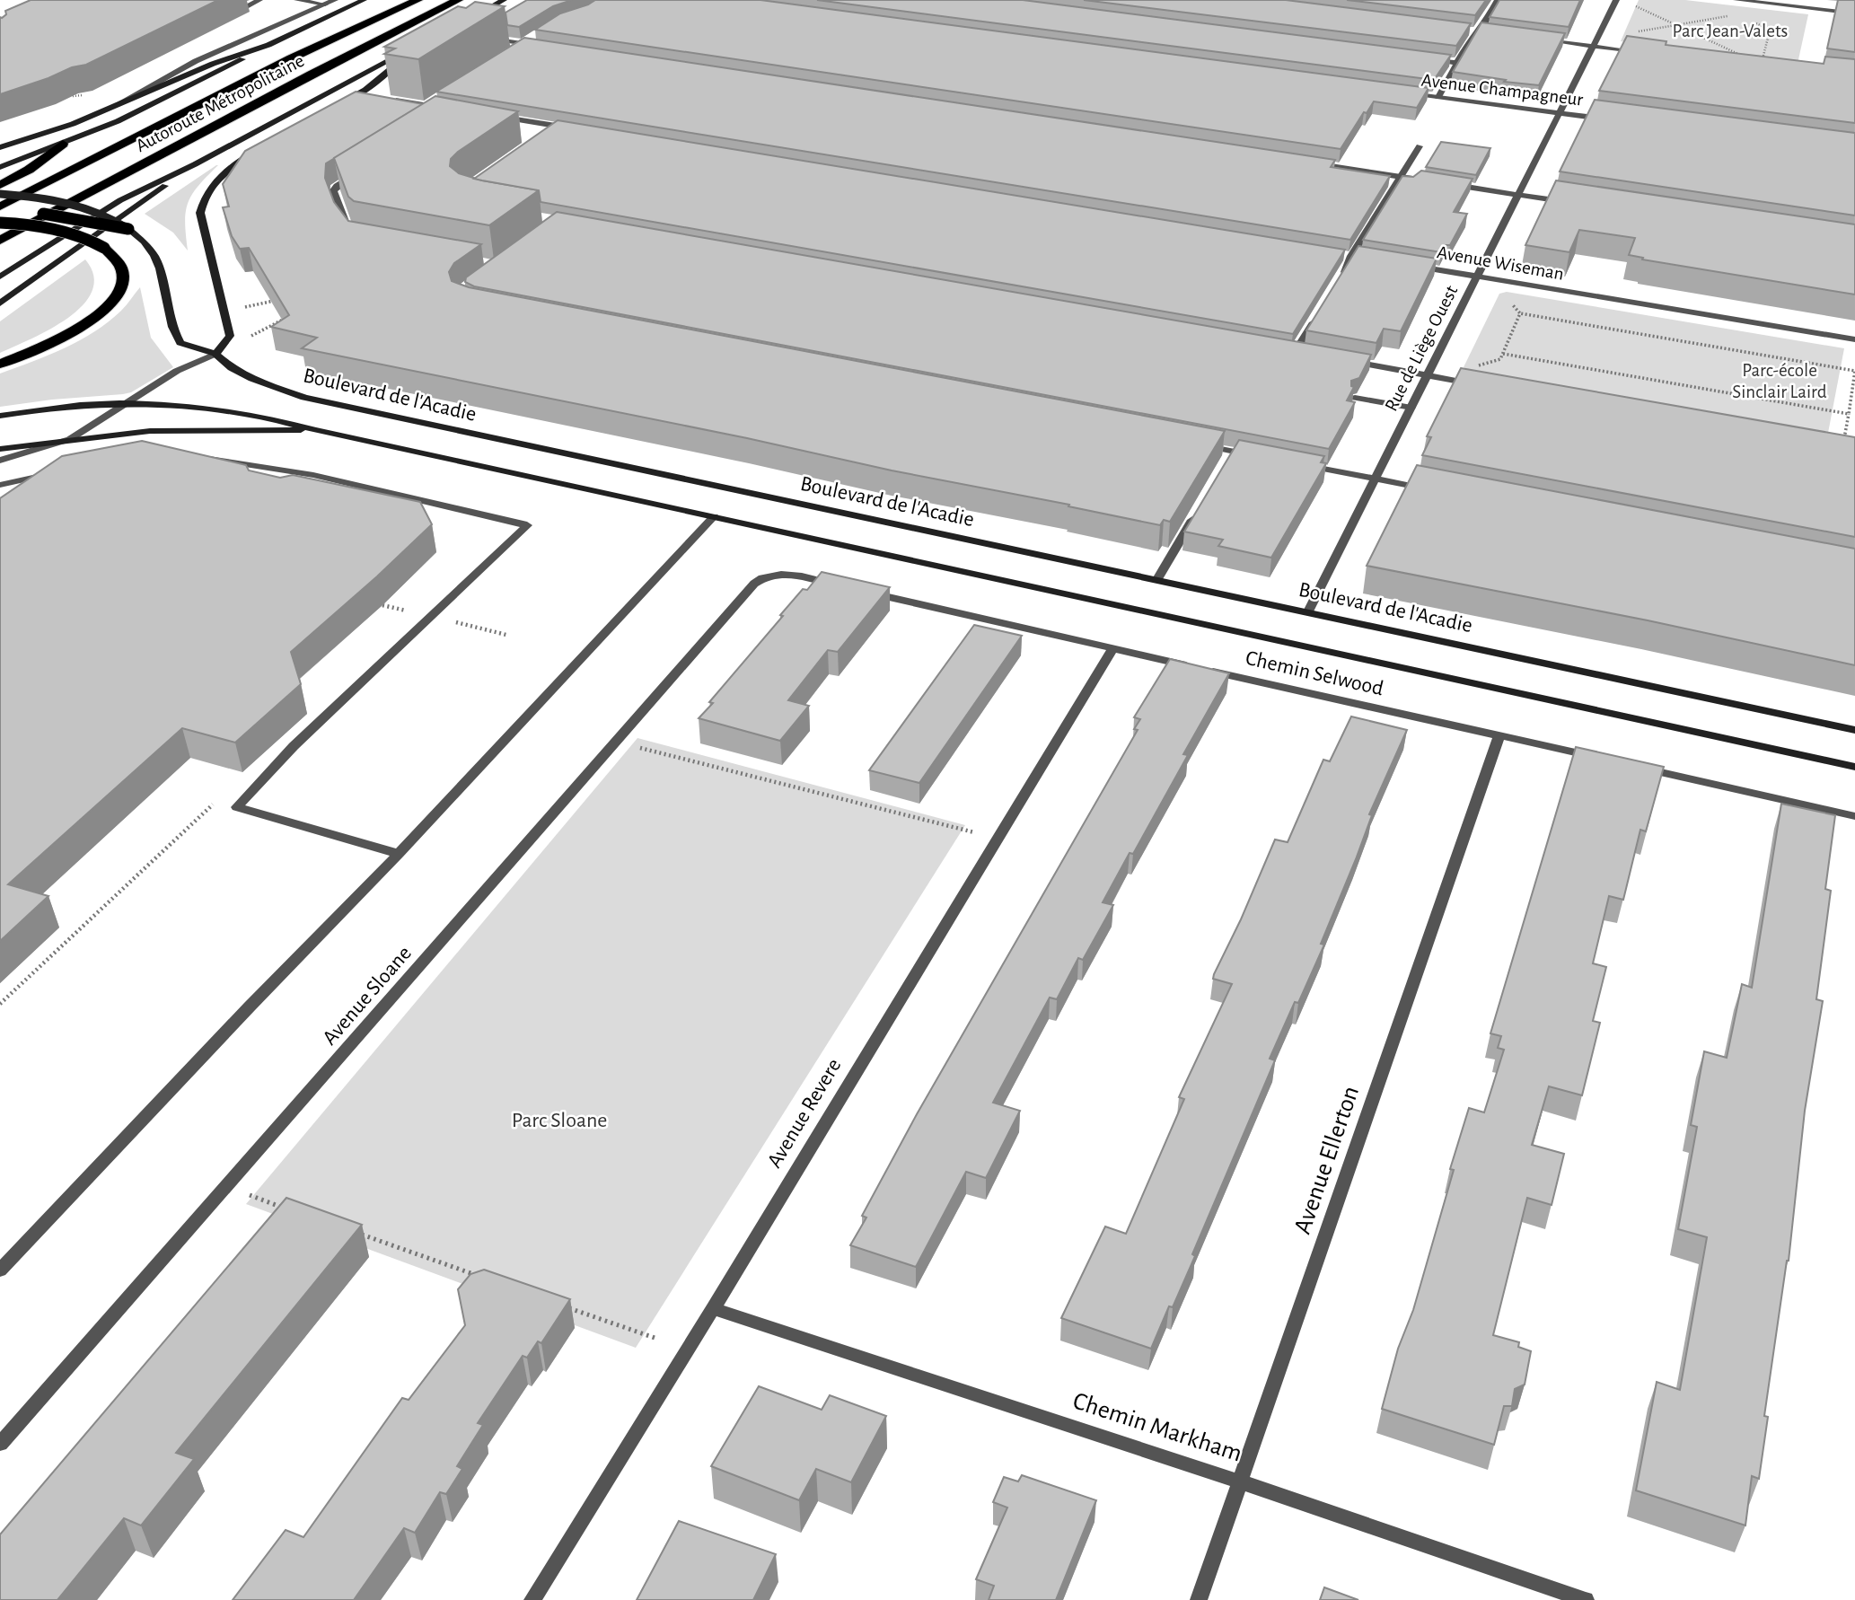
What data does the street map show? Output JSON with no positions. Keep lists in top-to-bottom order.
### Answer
{
  "streets": {
    "highway": ["Autoroute Métropolitaine"],
    "main road": ["Boulevard de l'Acadie"],
    "street": [
      "Avenue Champagneur",
      "Avenue Wiseman",
      "Rue de Liège Ouest",
      "Chemin Selwood",
      "Avenue Sloane",
      "Avenue Revere",
      "Avenue Ellerton",
      "Chemin Markham"
    ]
  },
  "crossings": [
    ["Avenue Champagneur", "Rue de Liège Ouest"],
    ["Avenue Wiseman", "Rue de Liège Ouest"],
    ["Rue de Liège Ouest", "Boulevard de l'Acadie"],
    ["Chemin Selwood", "Avenue Revere"],
    ["Chemin Selwood", "Avenue Ellerton"],
    ["Avenue Revere", "Chemin Markham"],
    ["Avenue Ellerton", "Chemin Markham"]
  ],
  "parks": ["Parc Jean-Valets", "Parc-école Sinclair Laird", "Parc Sloane"]
}
